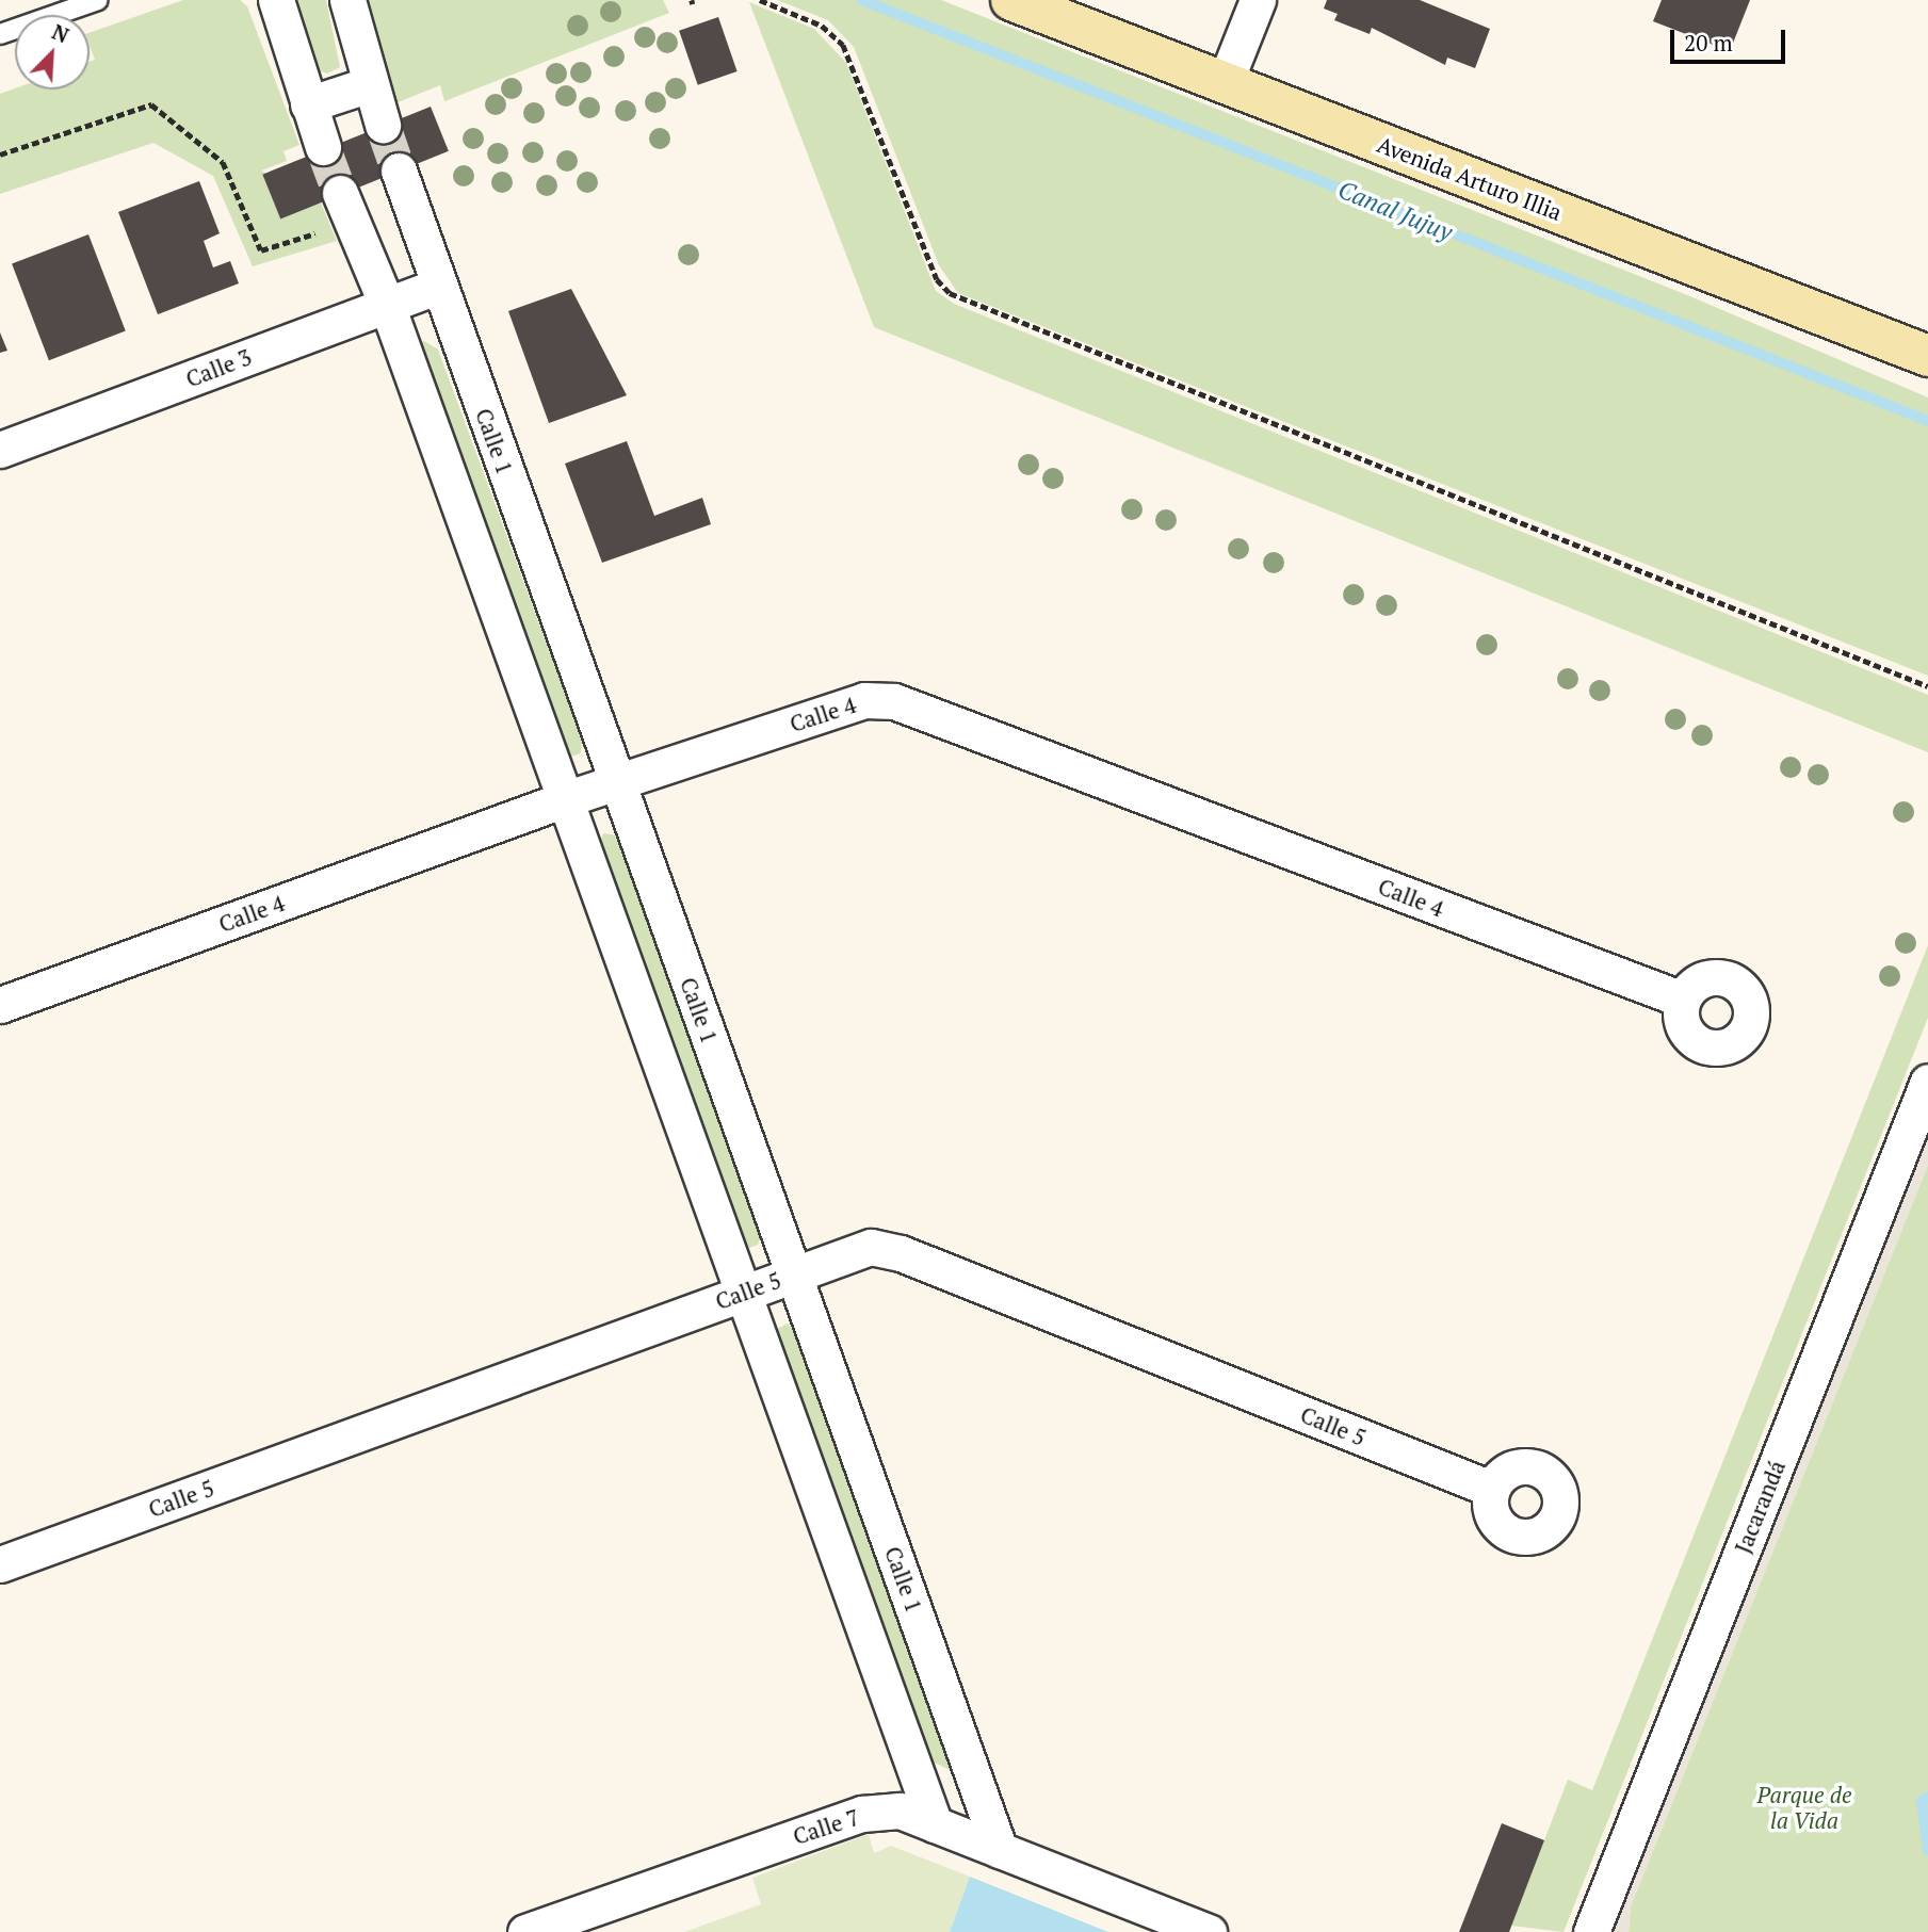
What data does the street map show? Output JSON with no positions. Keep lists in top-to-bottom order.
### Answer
{
  "streets": {
    "main road": ["Avenida Arturo Illia"],
    "street": [
      "Calle 3",
      "Calle 1",
      "Calle 4",
      "Calle 5",
      "Jacarandá",
      "Calle 7"
    ]
  },
  "crossings": [
    ["Calle 3", "Calle 1"],
    ["Calle 1", "Calle 4"],
    ["Calle 1", "Calle 5"],
    ["Calle 1", "Calle 7"]
  ],
  "water": ["Canal Jujuy"],
  "parks": ["Parque de la Vida"],
  "scale_bar": "20 m",
  "north": "top right"
}
